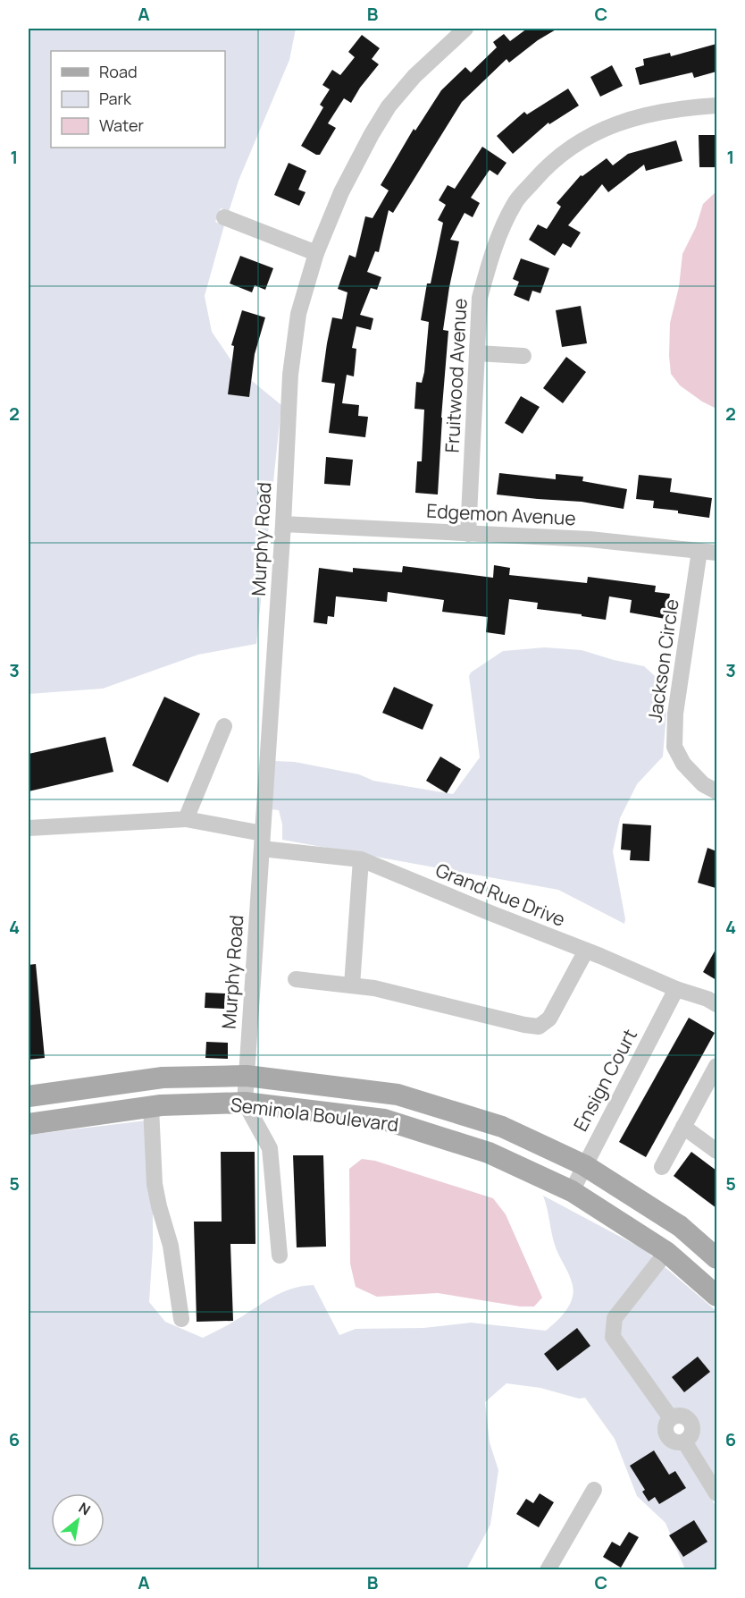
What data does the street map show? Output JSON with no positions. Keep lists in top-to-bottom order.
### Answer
{
  "streets": {
    "main road": ["Seminola Boulevard"],
    "street": [
      "Fruitwood Avenue",
      "Edgemon Avenue",
      "Murphy Road",
      "Jackson Circle",
      "Grand Rue Drive",
      "Ensign Court"
    ]
  },
  "crossings": [
    ["Fruitwood Avenue", "Edgemon Avenue"],
    ["Edgemon Avenue", "Murphy Road"],
    ["Edgemon Avenue", "Jackson Circle"],
    ["Murphy Road", "Grand Rue Drive"],
    ["Murphy Road", "Seminola Boulevard"],
    ["Grand Rue Drive", "Ensign Court"],
    ["Ensign Court", "Seminola Boulevard"]
  ],
  "legend": ["Road", "Park", "Water"],
  "north": "top right",
  "grid": {
    "columns": ["A", "B", "C"],
    "rows": [
      "1",
      "2",
      "3",
      "4",
      "5",
      "6"
    ]
  }
}
